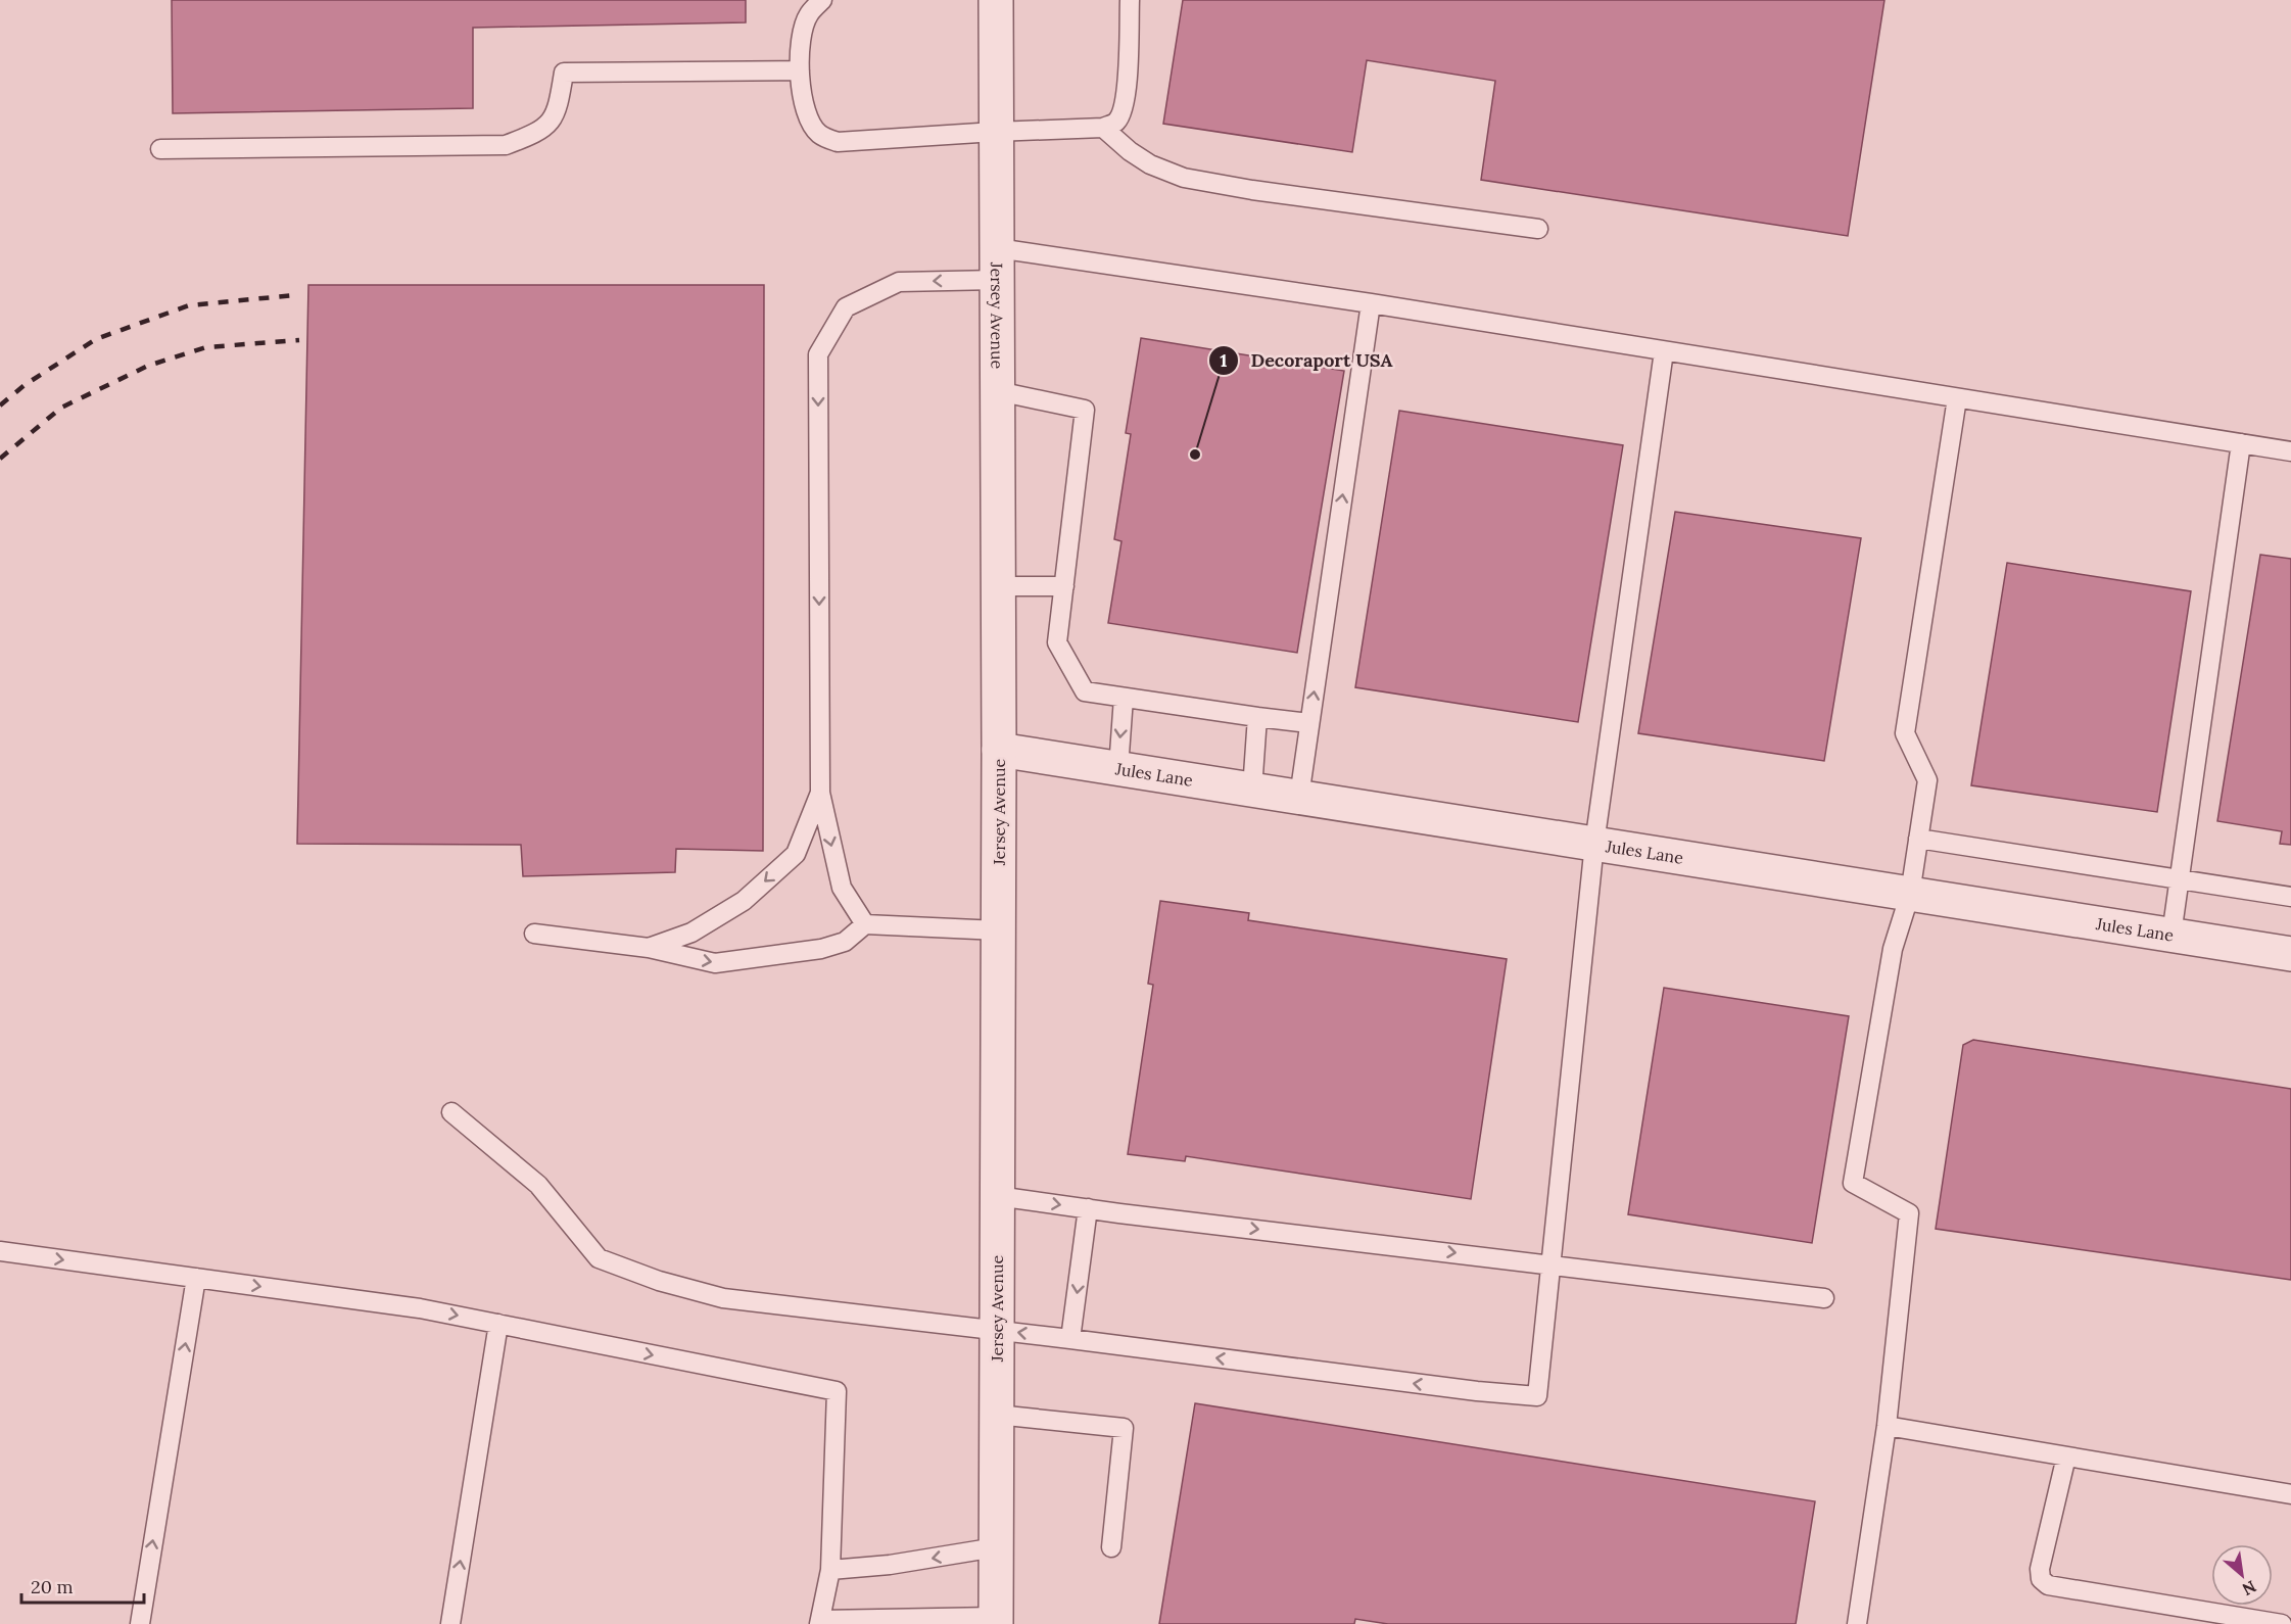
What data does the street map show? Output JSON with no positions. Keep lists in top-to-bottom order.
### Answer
{
  "streets": {
    "street": ["Jersey Avenue", "Jules Lane"]
  },
  "crossings": [
    ["Jersey Avenue", "Jules Lane"]
  ],
  "places": ["Decoraport USA"],
  "scale_bar": "20 m",
  "north": "bottom right"
}
